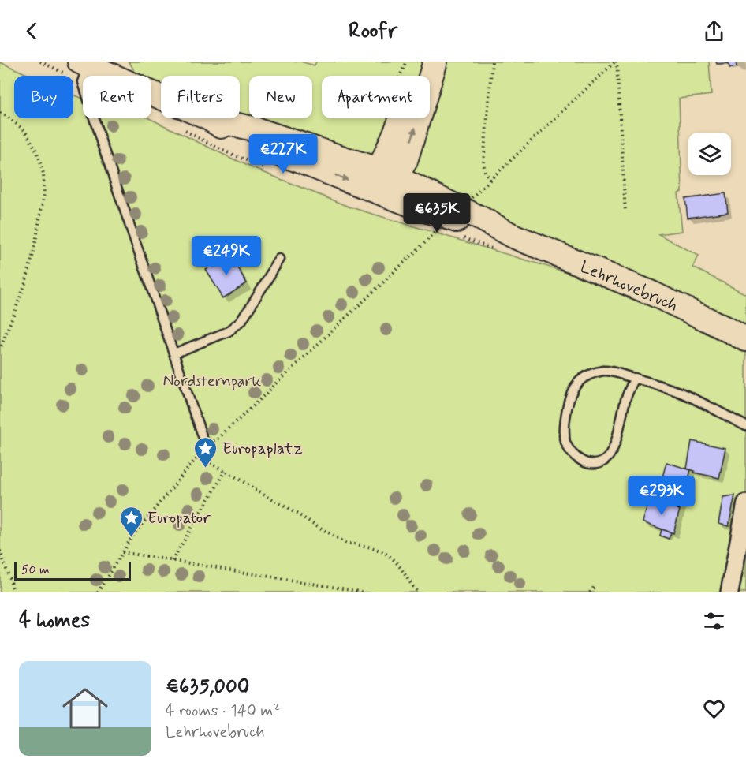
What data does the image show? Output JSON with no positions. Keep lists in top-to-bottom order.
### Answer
{
  "streets": {
    "street": ["Lehrhovebruch"]
  },
  "parks": ["Nordsternpark"],
  "places": {
    "place": ["Europaplatz", "Europator"]
  },
  "scale_bar": "50 m",
  "page": {
    "header": "Roofr",
    "chip": [
      "Buy",
      "Rent",
      "Filters",
      "New",
      "Apartment"
    ],
    "price": [
      "€227K",
      "€635K",
      "€249K",
      "€293K"
    ],
    "scale": "50 m",
    "heading": "4 homes",
    "list": [
      {
        "name": "€635,000",
        "note": "4 rooms · 140 m² · Lehrhovebruch"
      }
    ]
  }
}
